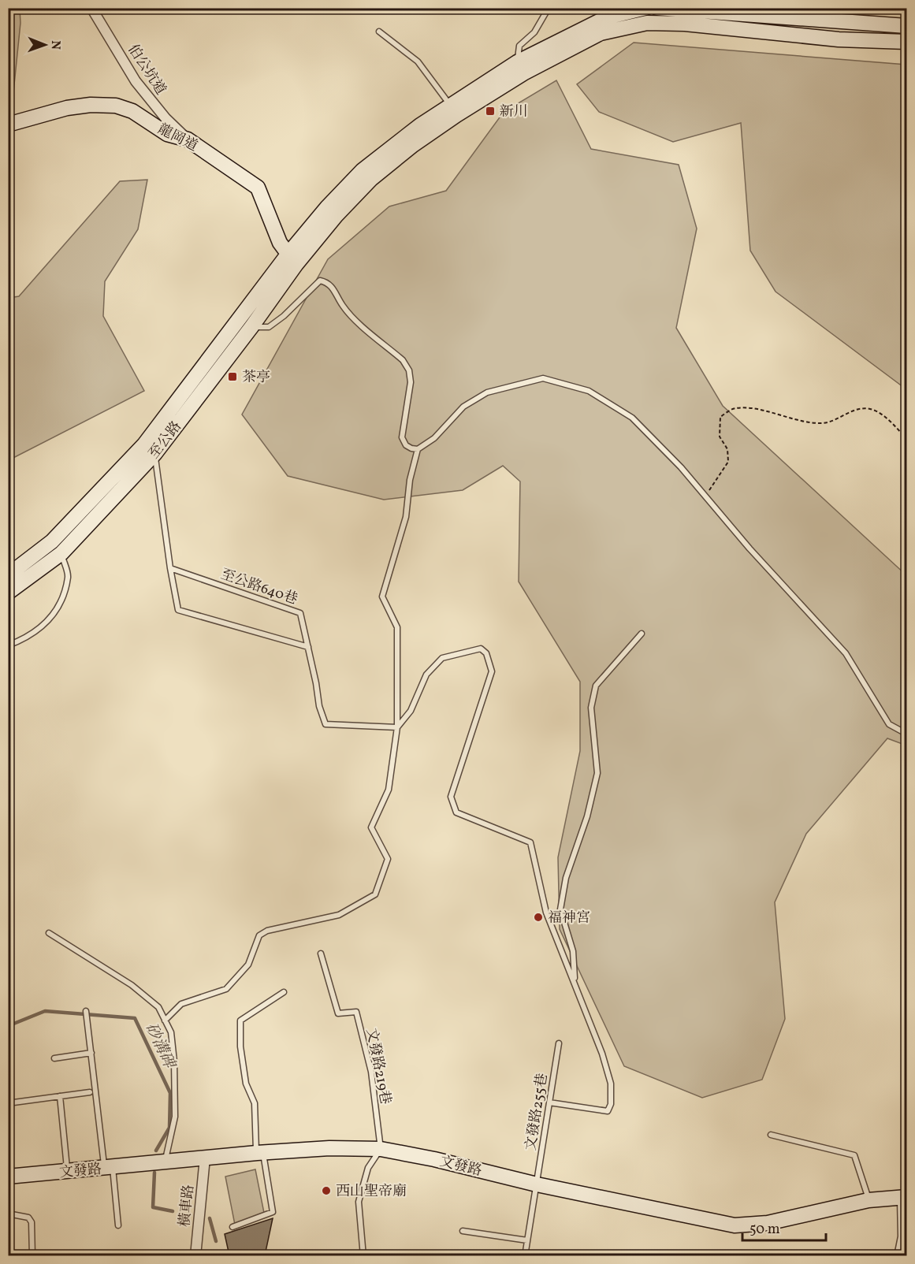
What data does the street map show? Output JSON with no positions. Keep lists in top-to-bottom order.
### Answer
{
  "streets": {
    "street": [
      "伯公坑道",
      "龍岡道",
      "至公路",
      "文發路",
      "橫車路"
    ],
    "lane": ["至公路640巷", "文發路219巷", "文發路255巷"]
  },
  "crossings": [
    ["伯公坑道", "龍岡道"],
    ["龍岡道", "至公路"],
    ["文發路219巷", "文發路"],
    ["文發路255巷", "文發路"],
    ["文發路", "橫車路"]
  ],
  "water": ["砂溝碑"],
  "places": {
    "transit": ["新川", "茶亭"],
    "other": ["福神宮", "西山聖帝廟"]
  },
  "scale_bar": "50 m",
  "north": "right"
}
